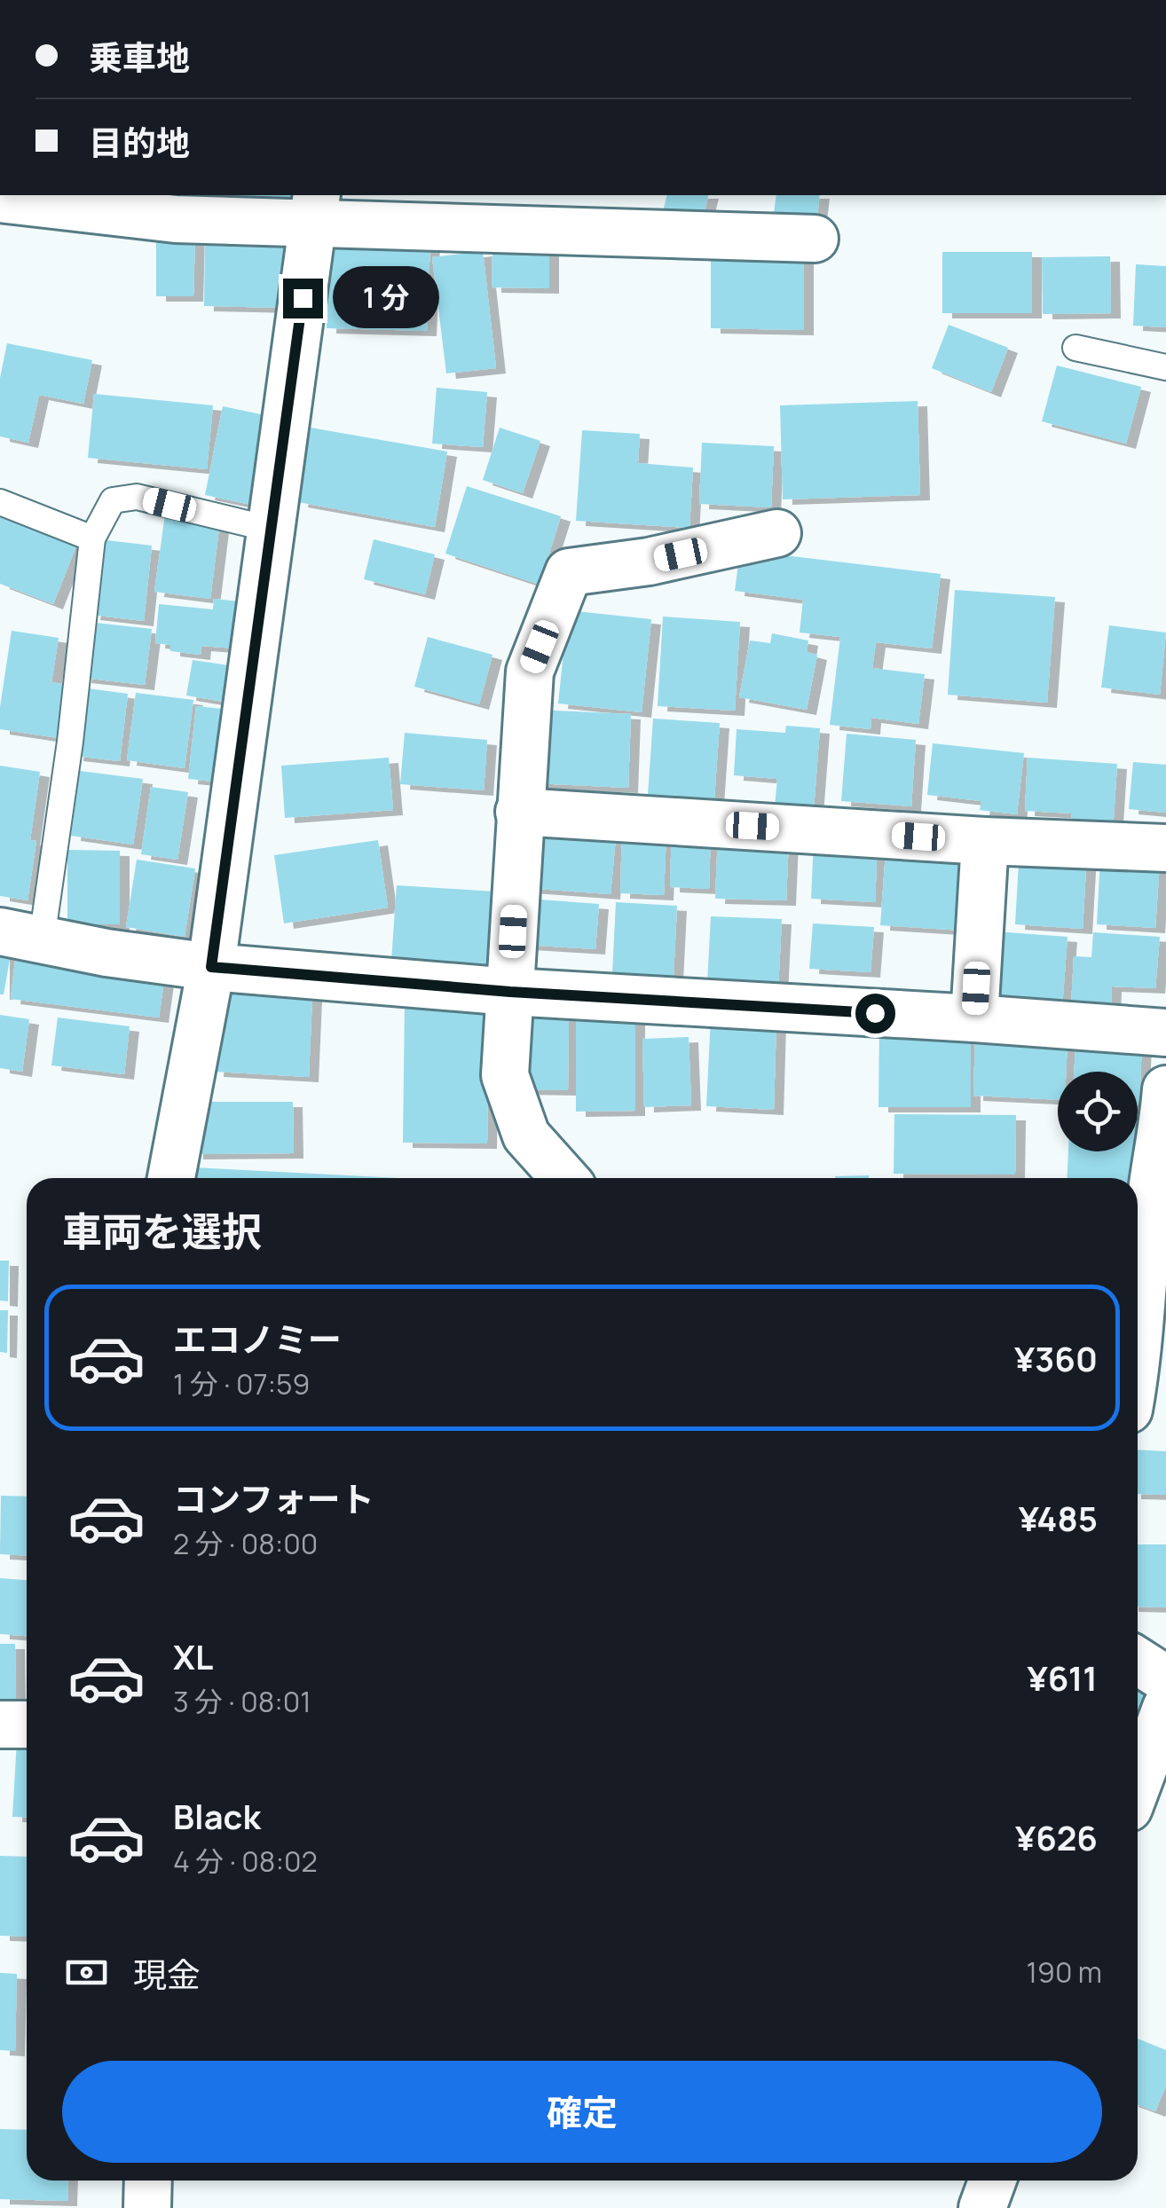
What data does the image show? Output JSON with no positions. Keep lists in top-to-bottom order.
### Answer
{
  "page": {
    "banner": ["乗車地", "目的地"],
    "bubble": "1 分",
    "heading": "車両を選択",
    "list": [
      {
        "name": "エコノミー",
        "note": "1 分 · 07:59",
        "value": "¥360"
      },
      {
        "name": "コンフォート",
        "note": "2 分 · 08:00",
        "value": "¥485"
      },
      {
        "name": "XL",
        "note": "3 分 · 08:01",
        "value": "¥611"
      },
      {
        "name": "Black",
        "note": "4 分 · 08:02",
        "value": "¥626"
      }
    ],
    "pay": ["現金", "190 m"],
    "buttons": "確定"
  }
}
